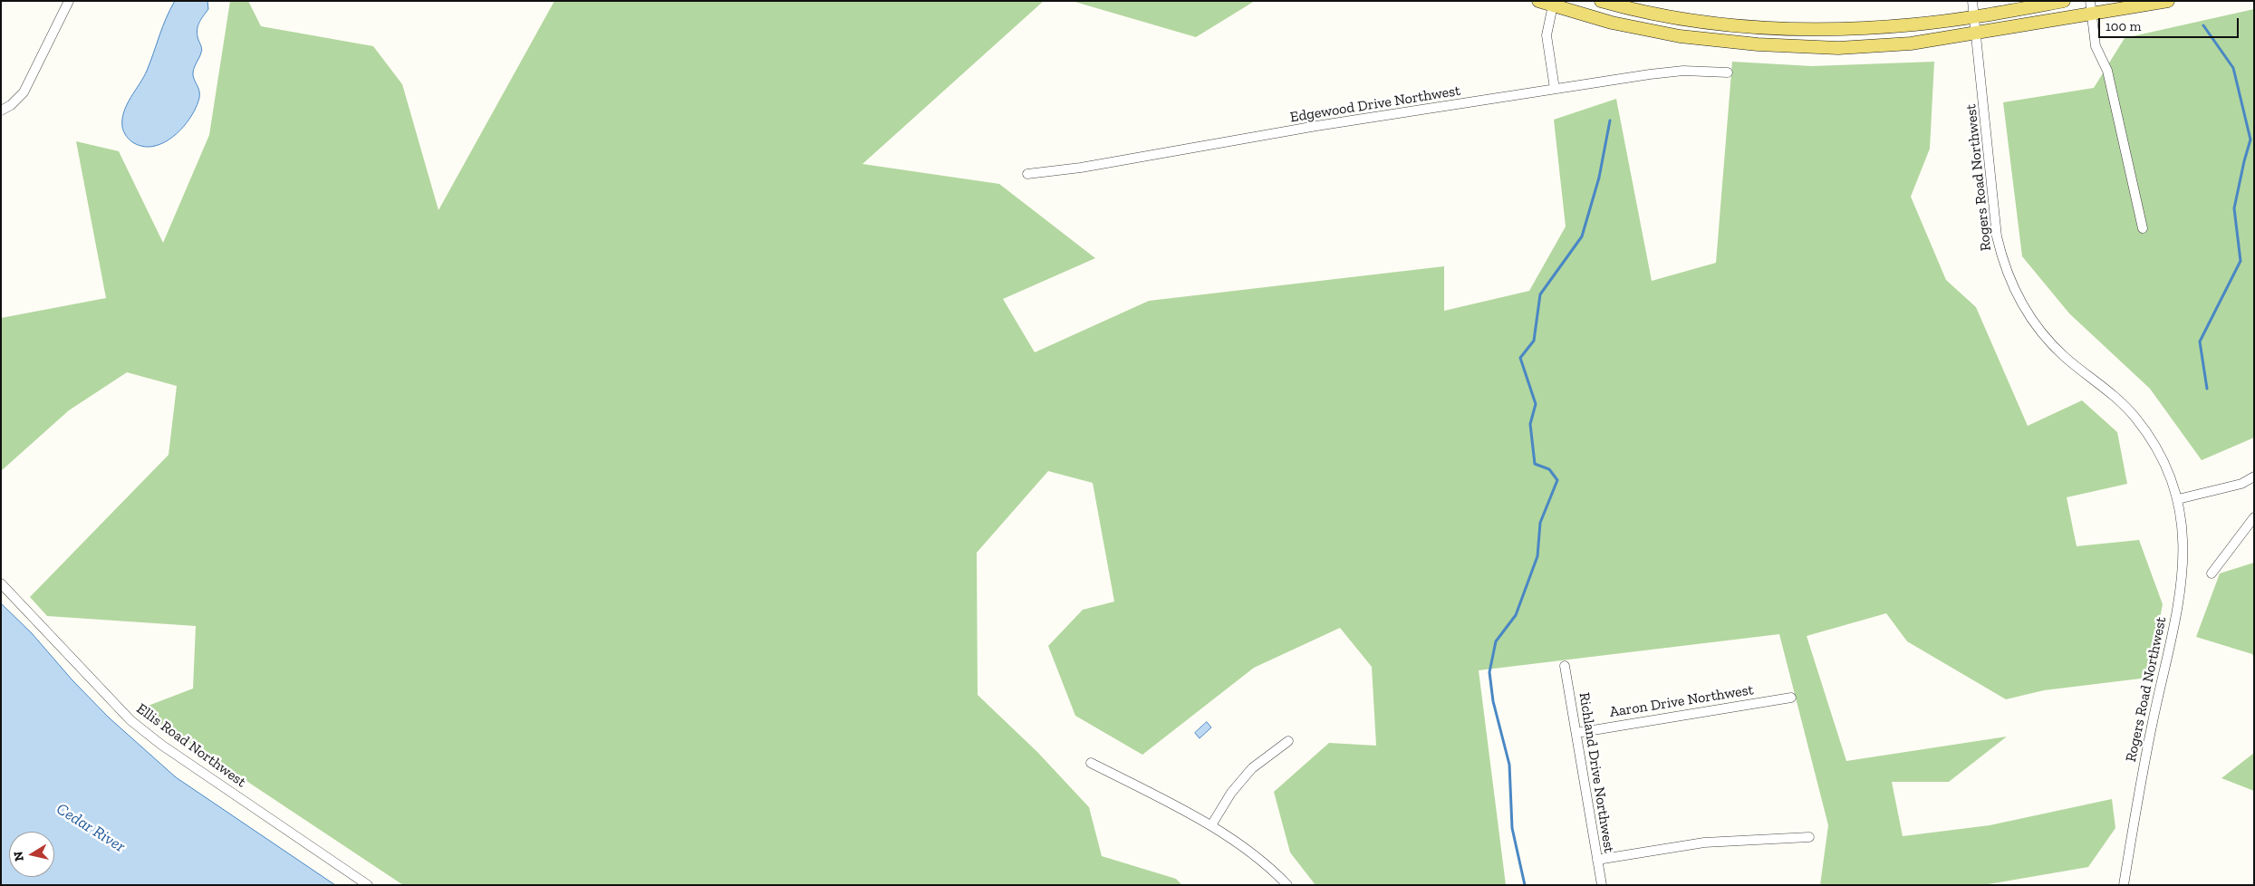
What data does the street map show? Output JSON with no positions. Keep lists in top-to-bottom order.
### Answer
{
  "streets": {
    "street": [
      "Edgewood Drive Northwest",
      "Rogers Road Northwest",
      "Aaron Drive Northwest",
      "Ellis Road Northwest",
      "Richland Drive Northwest"
    ]
  },
  "crossings": [
    ["Aaron Drive Northwest", "Richland Drive Northwest"]
  ],
  "water": ["Cedar River"],
  "scale_bar": "100 m",
  "north": "left"
}
